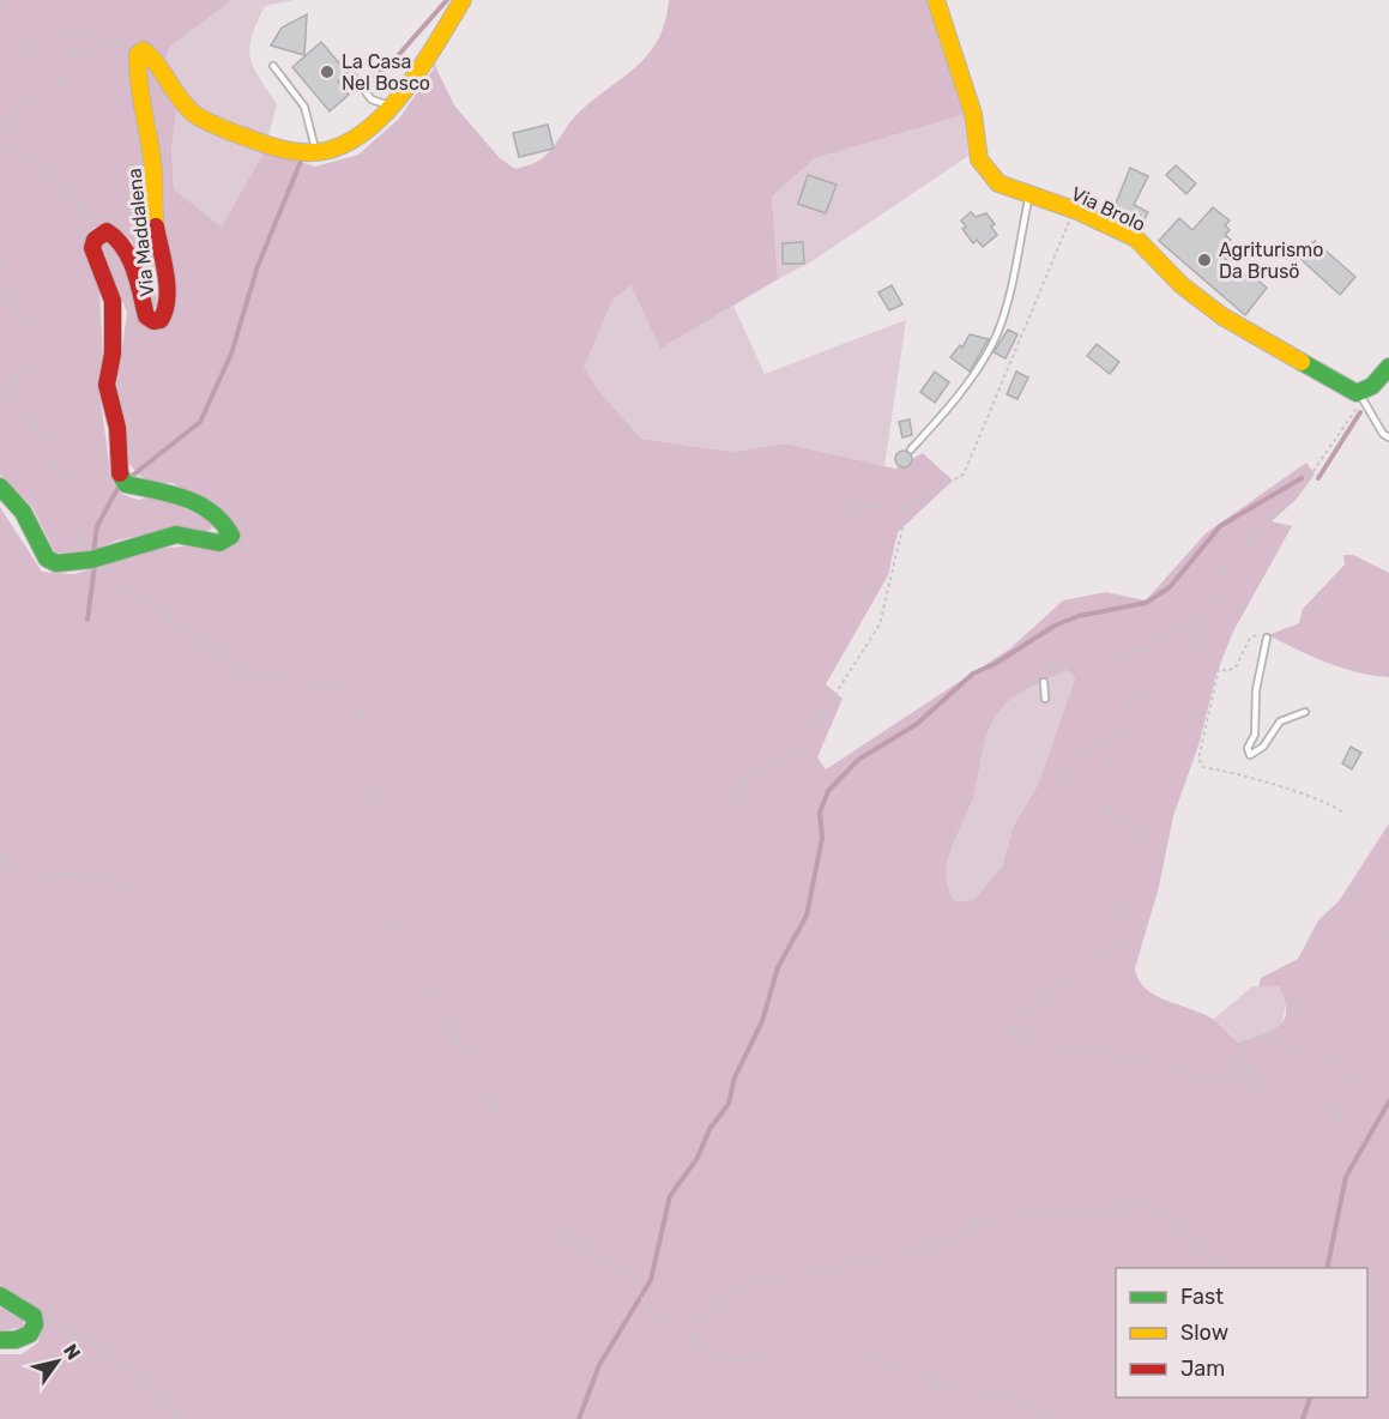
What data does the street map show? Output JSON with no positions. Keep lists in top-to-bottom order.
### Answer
{
  "streets": {
    "street": ["Via Brolo", "Via Maddalena"]
  },
  "places": ["La Casa Nel Bosco", "Agriturismo Da Brusö"],
  "legend": ["Fast", "Slow", "Jam"],
  "north": "top right"
}
